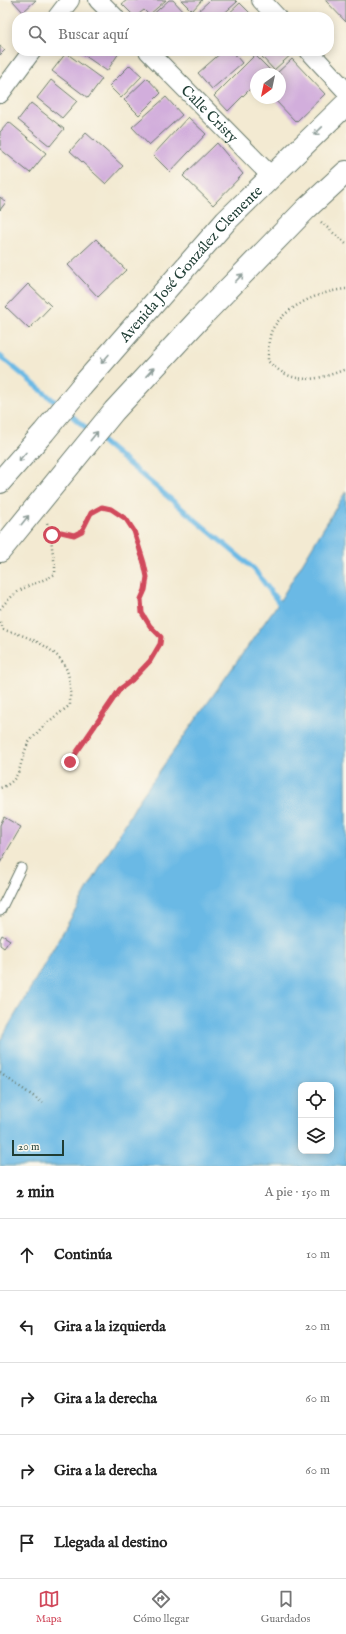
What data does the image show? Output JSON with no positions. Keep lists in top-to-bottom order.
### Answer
{
  "streets": {
    "main road": ["Avenida José González Clemente"],
    "street": ["Calle Cristy"]
  },
  "crossings": [
    ["Calle Cristy", "Avenida José González Clemente"]
  ],
  "scale_bar": "20 m",
  "north": "bottom left",
  "page": {
    "search": "Buscar aquí",
    "scale": "20 m",
    "heading": ["2 min", "A pie · 150 m"],
    "list": [
      ["Continúa", "10 m"],
      ["Gira a la izquierda", "20 m"],
      ["Gira a la derecha", "60 m"],
      ["Gira a la derecha", "60 m"],
      "Llegada al destino"
    ],
    "nav": ["Mapa", "Cómo llegar", "Guardados"]
  }
}
